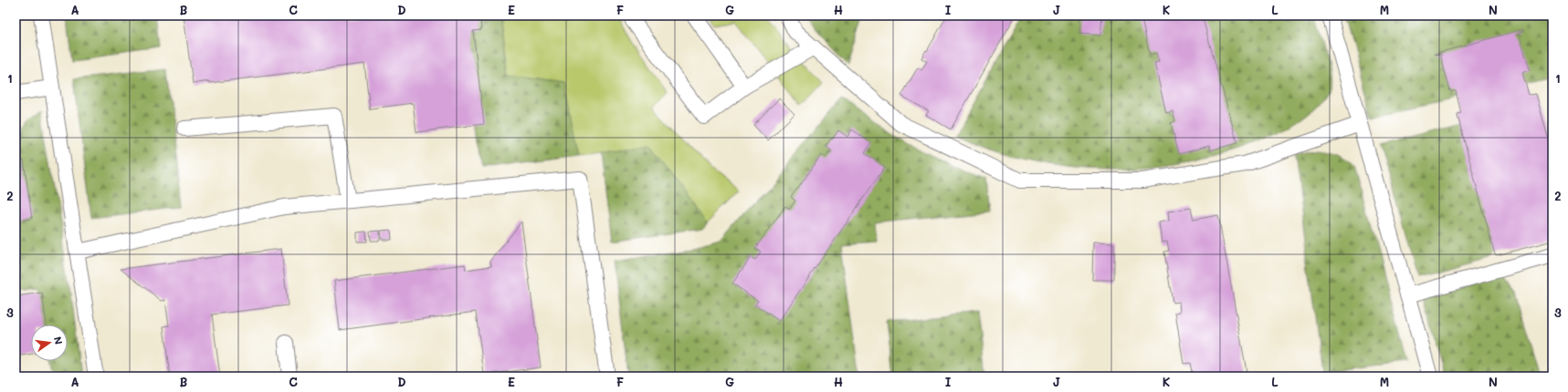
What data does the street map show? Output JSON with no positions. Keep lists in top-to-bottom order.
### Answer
{
  "north": "right",
  "grid": {
    "columns": [
      "A",
      "B",
      "C",
      "D",
      "E",
      "F",
      "G",
      "H",
      "I",
      "J",
      "K",
      "L",
      "M",
      "N"
    ],
    "rows": ["1", "2", "3"]
  }
}
